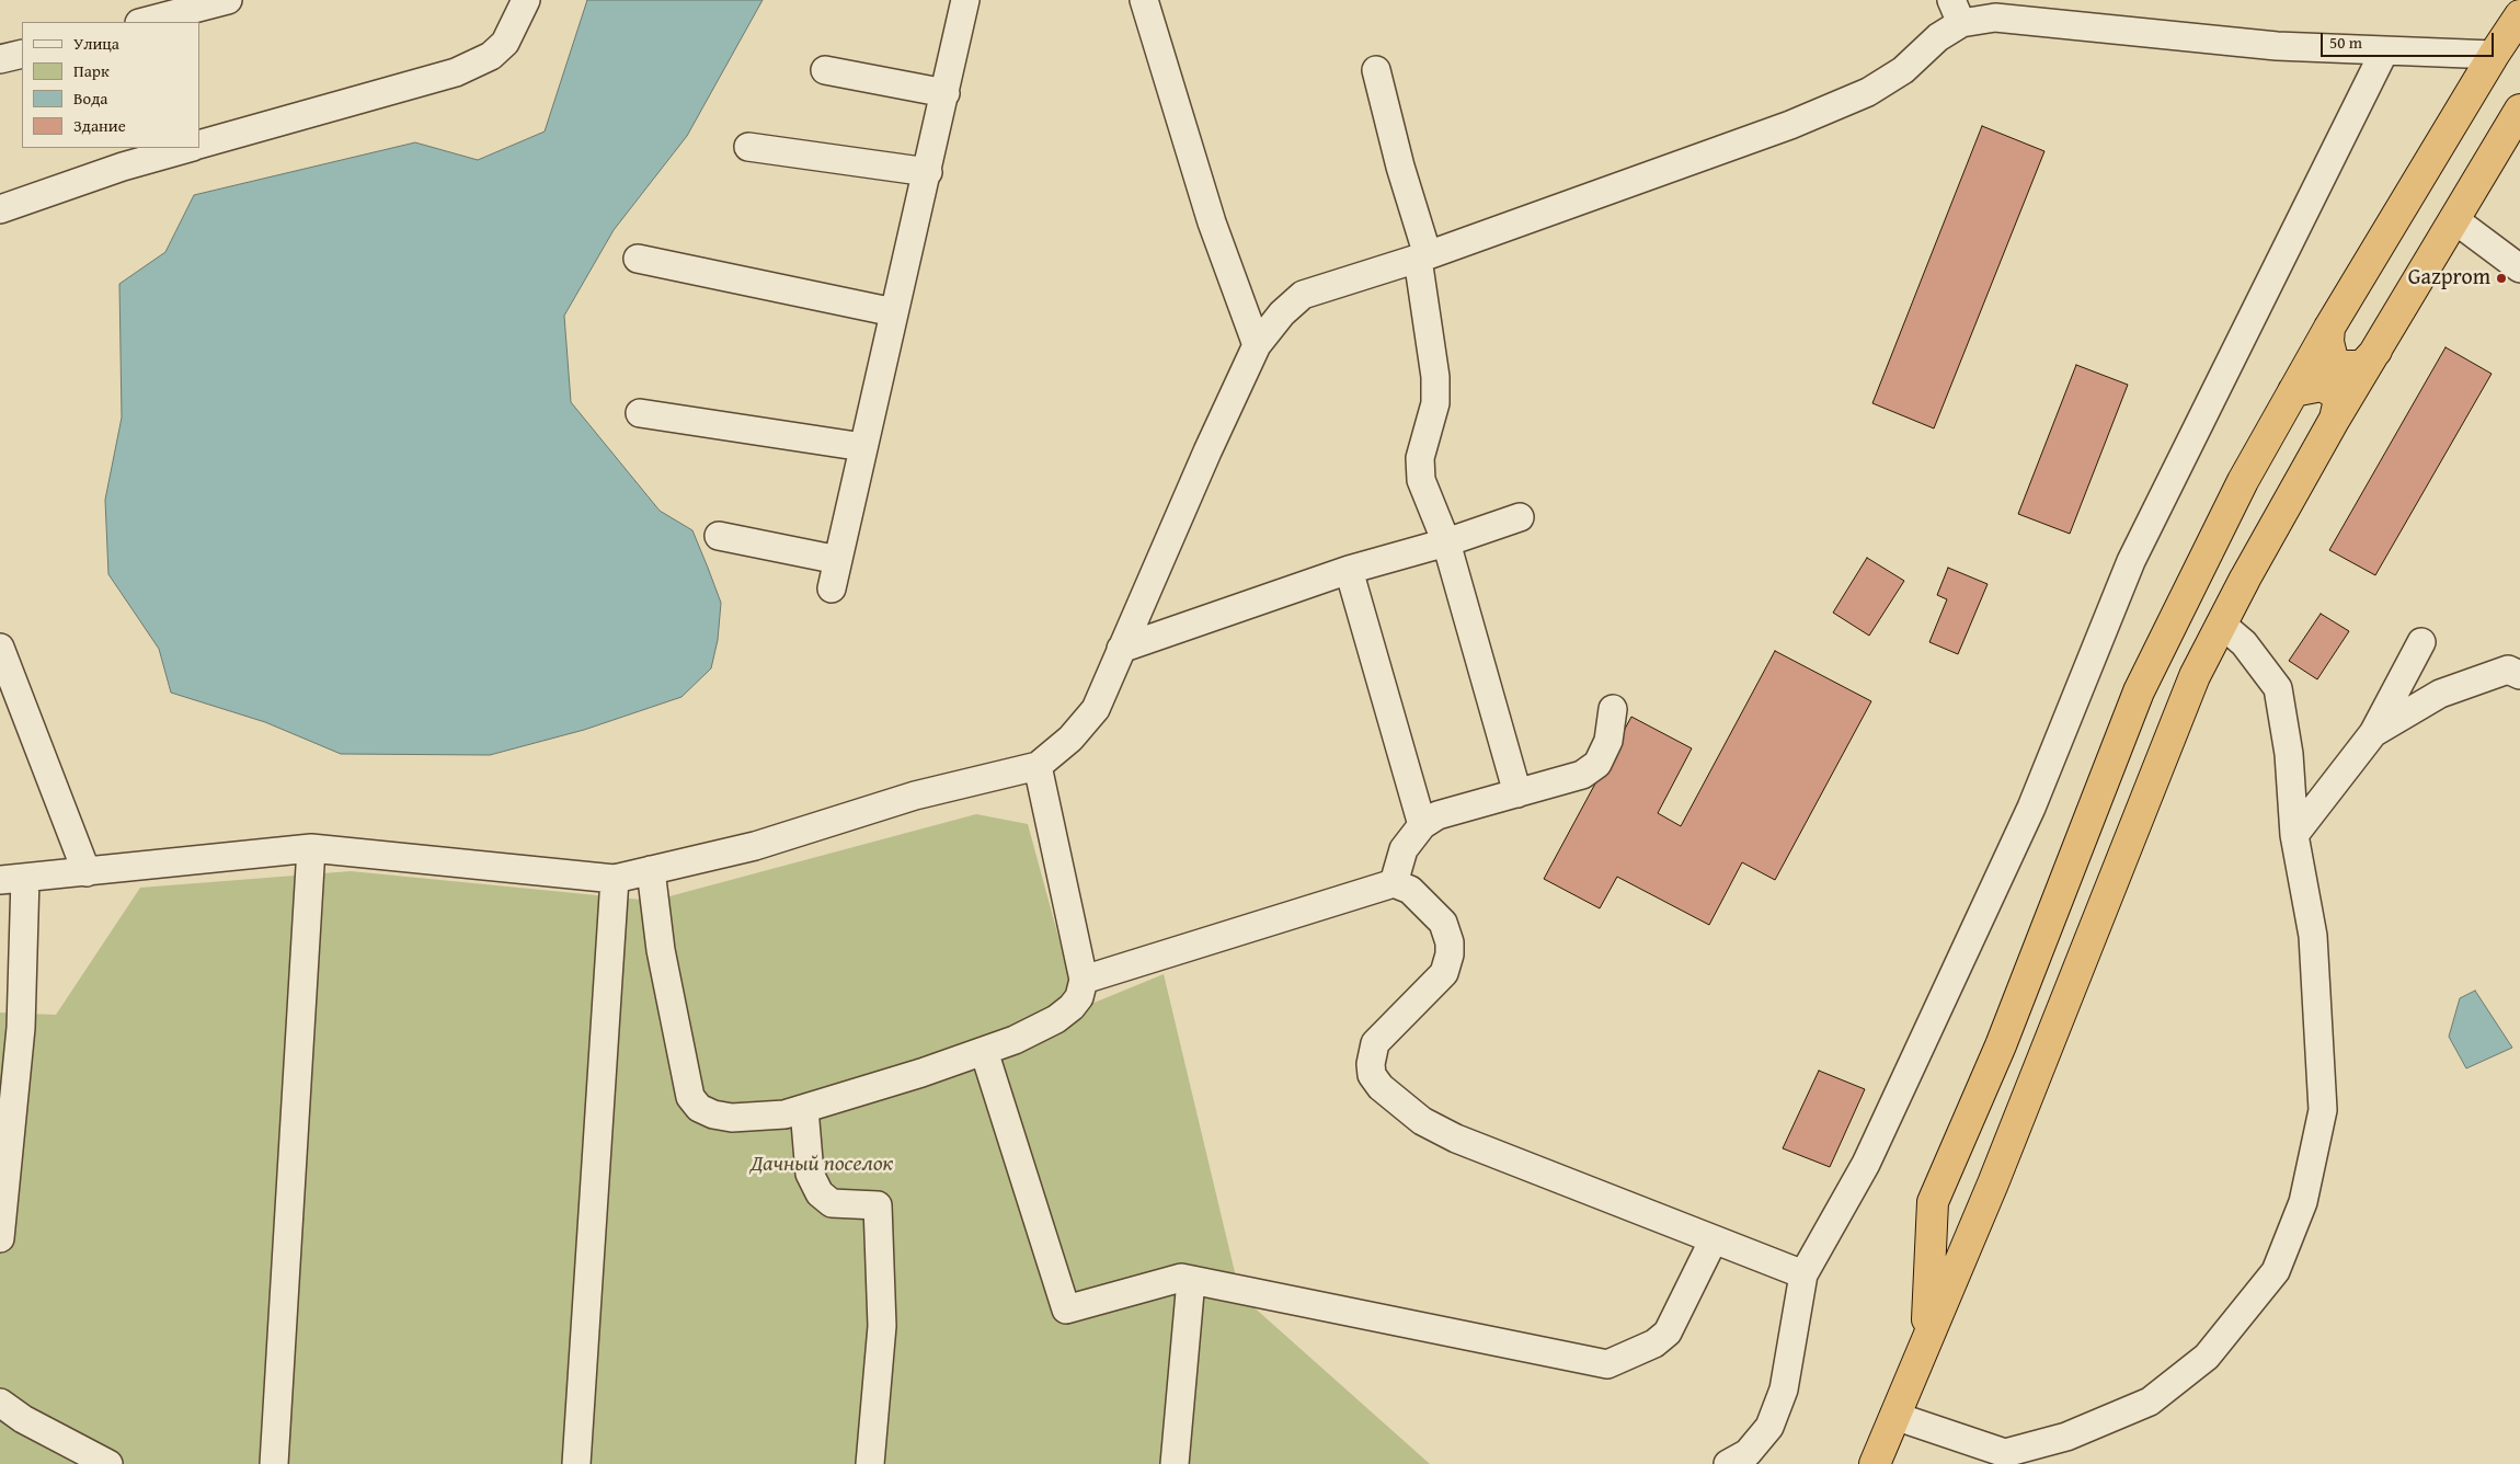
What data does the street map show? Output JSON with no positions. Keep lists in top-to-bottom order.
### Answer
{
  "parks": ["Дачный поселок"],
  "places": ["Gazprom"],
  "legend": [
    "Улица",
    "Парк",
    "Вода",
    "Здание"
  ],
  "scale_bar": "50 m"
}
